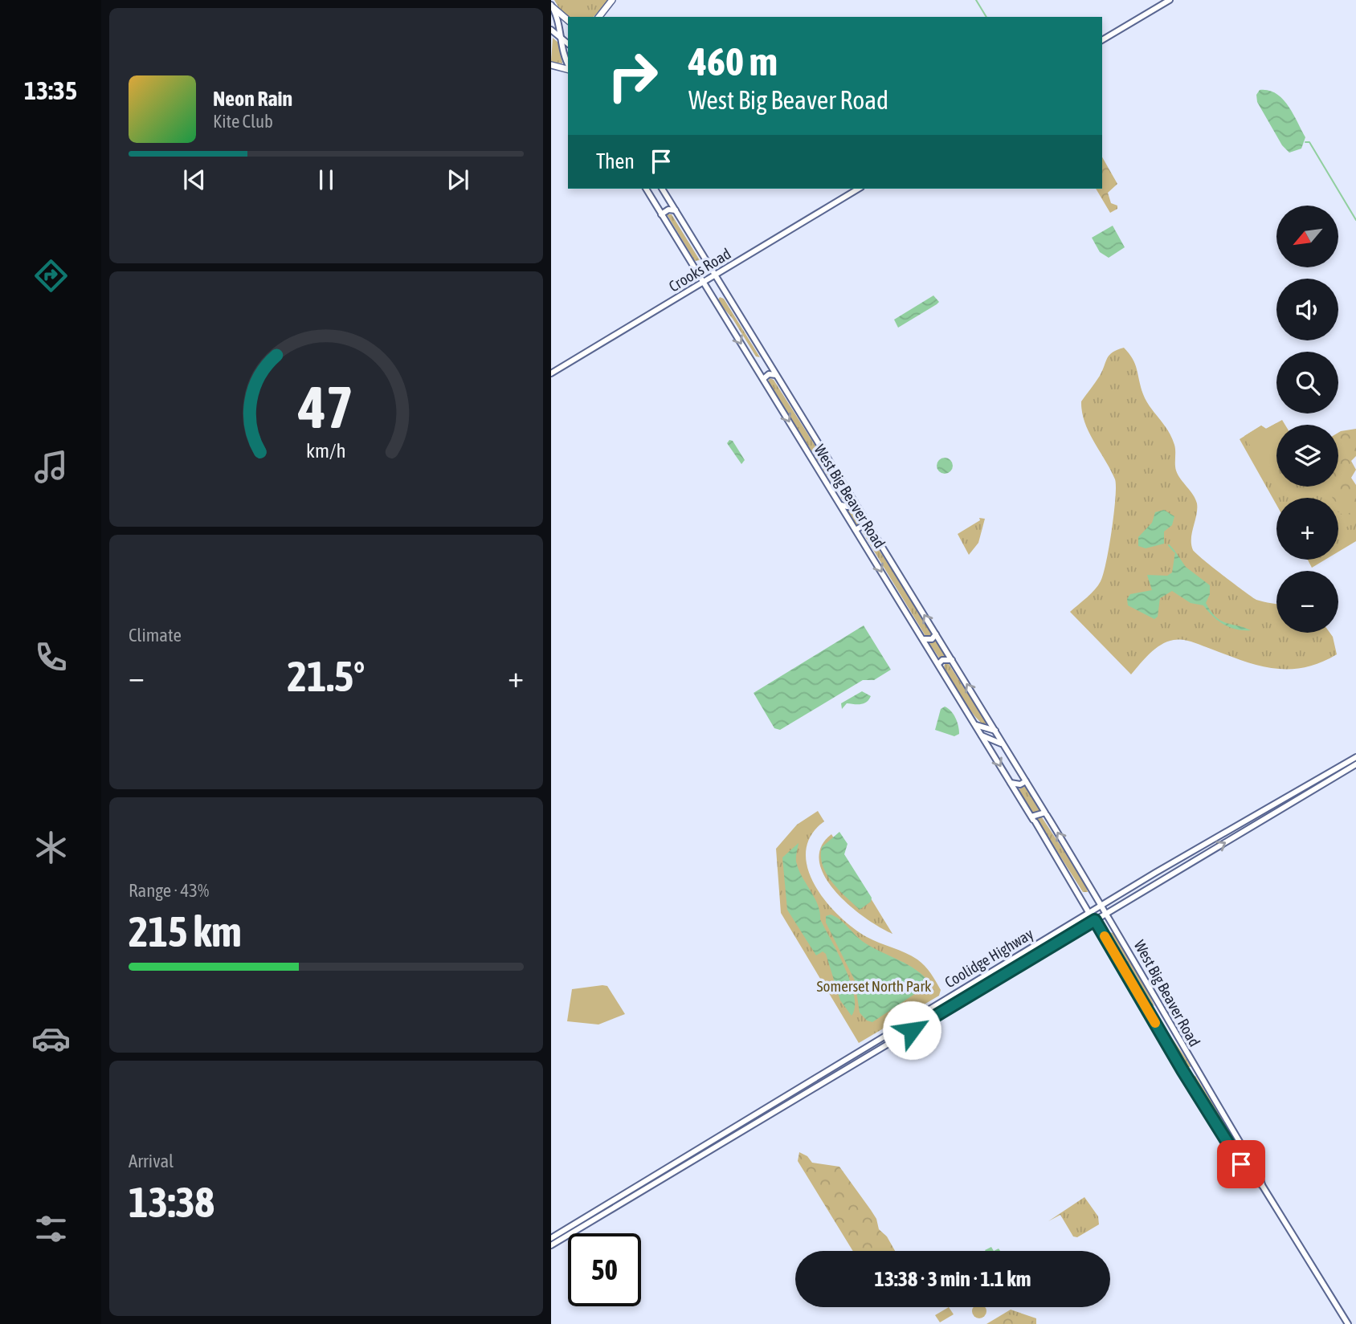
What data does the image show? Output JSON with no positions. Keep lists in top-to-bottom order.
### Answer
{
  "streets": {
    "main road": ["Crooks Road", "West Big Beaver Road", "Coolidge Highway"]
  },
  "crossings": [
    ["Crooks Road", "West Big Beaver Road"],
    ["West Big Beaver Road", "Coolidge Highway"]
  ],
  "parks": ["Somerset North Park"],
  "north": "bottom left",
  "page": {
    "tabs": "13:35",
    "turn": ["460 m", "West Big Beaver Road"],
    "song": ["Neon Rain", "Kite Club"],
    "then": "Then",
    "map_buttons": ["+", "−"],
    "tile": [
      "Climate",
      ["Range · 43%", "215 km"],
      ["Arrival", "13:38"]
    ],
    "heat": ["−", "21.5°", "+"],
    "limit": "50",
    "trip": "13:38 · 3 min · 1.1 km",
    "gauge": ["47", "km/h"]
  }
}
